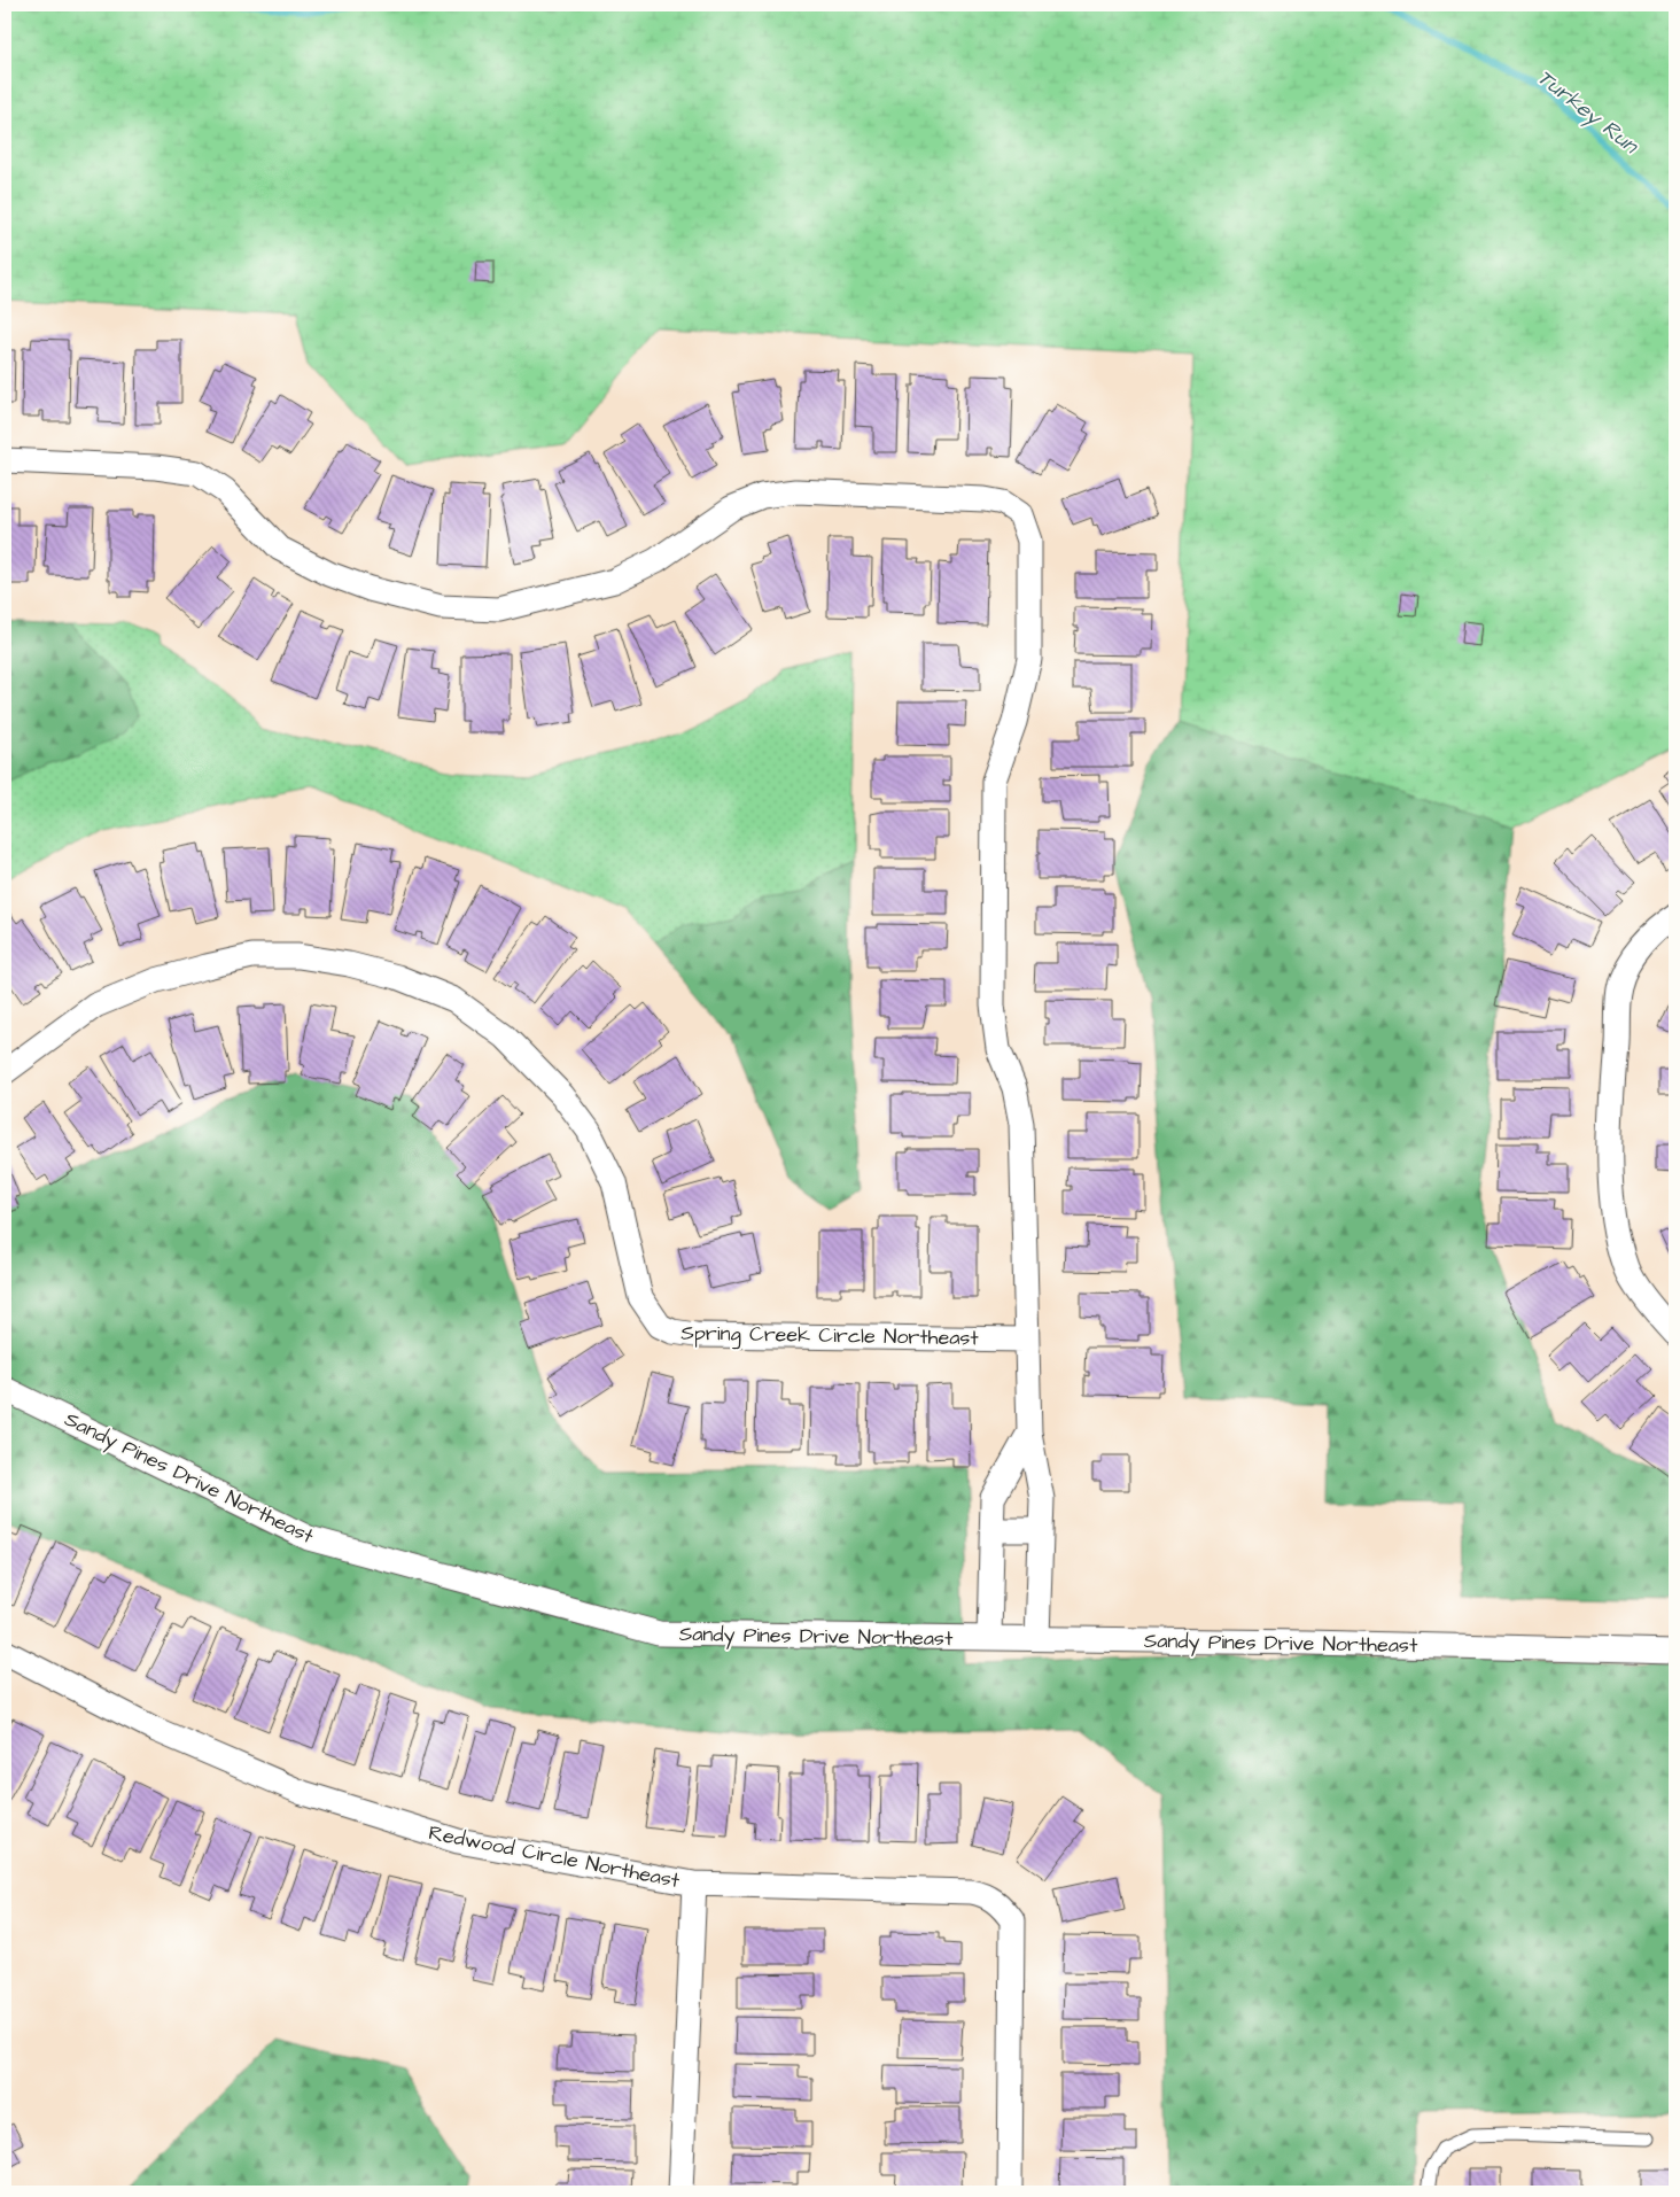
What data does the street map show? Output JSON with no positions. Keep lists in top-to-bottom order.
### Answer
{
  "streets": {
    "street": ["Spring Creek Circle Northeast", "Sandy Pines Drive Northeast", "Redwood Circle Northeast"]
  },
  "water": ["Turkey Run"]
}
